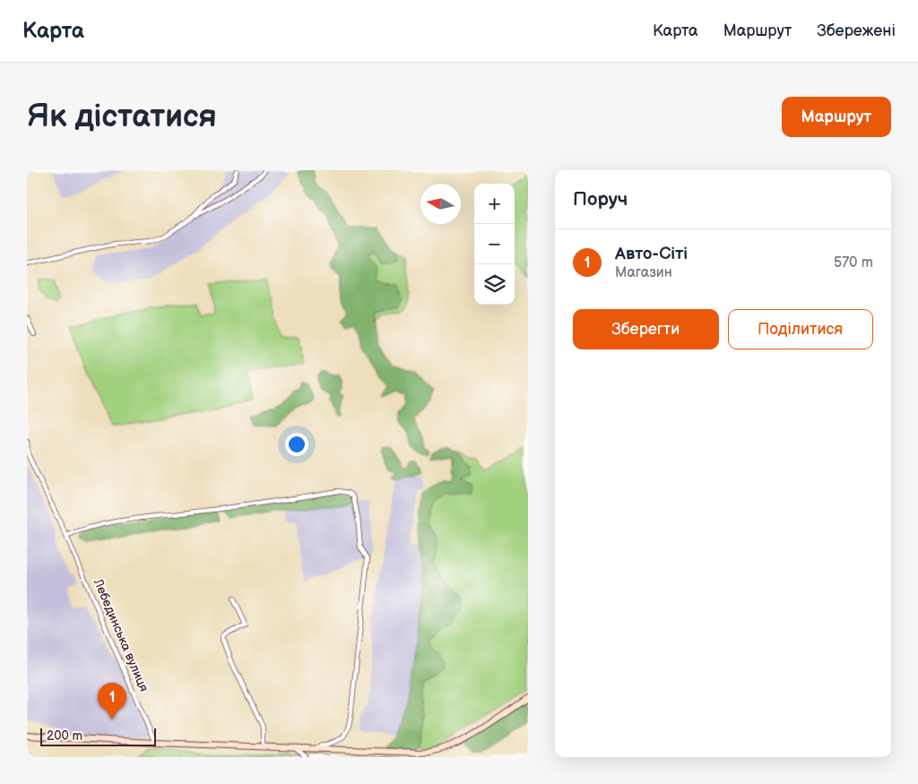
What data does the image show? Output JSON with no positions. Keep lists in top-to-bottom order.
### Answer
{
  "streets": {
    "street": ["Лебединська вулиця"]
  },
  "scale_bar": "200 m",
  "north": "left",
  "page": {
    "header": "Карта",
    "nav": ["Карта", "Маршрут", "Збережені"],
    "buttons": [
      "Маршрут",
      ["Зберегти", "Поділитися"]
    ],
    "title": "Як дістатися",
    "heading": "Поруч",
    "map_buttons": ["+", "−"],
    "list": [
      {
        "mark": "1",
        "name": "Авто-Сіті",
        "note": "Магазин",
        "value": "570 m"
      }
    ],
    "pins": "1",
    "scale": "200 m"
  }
}
